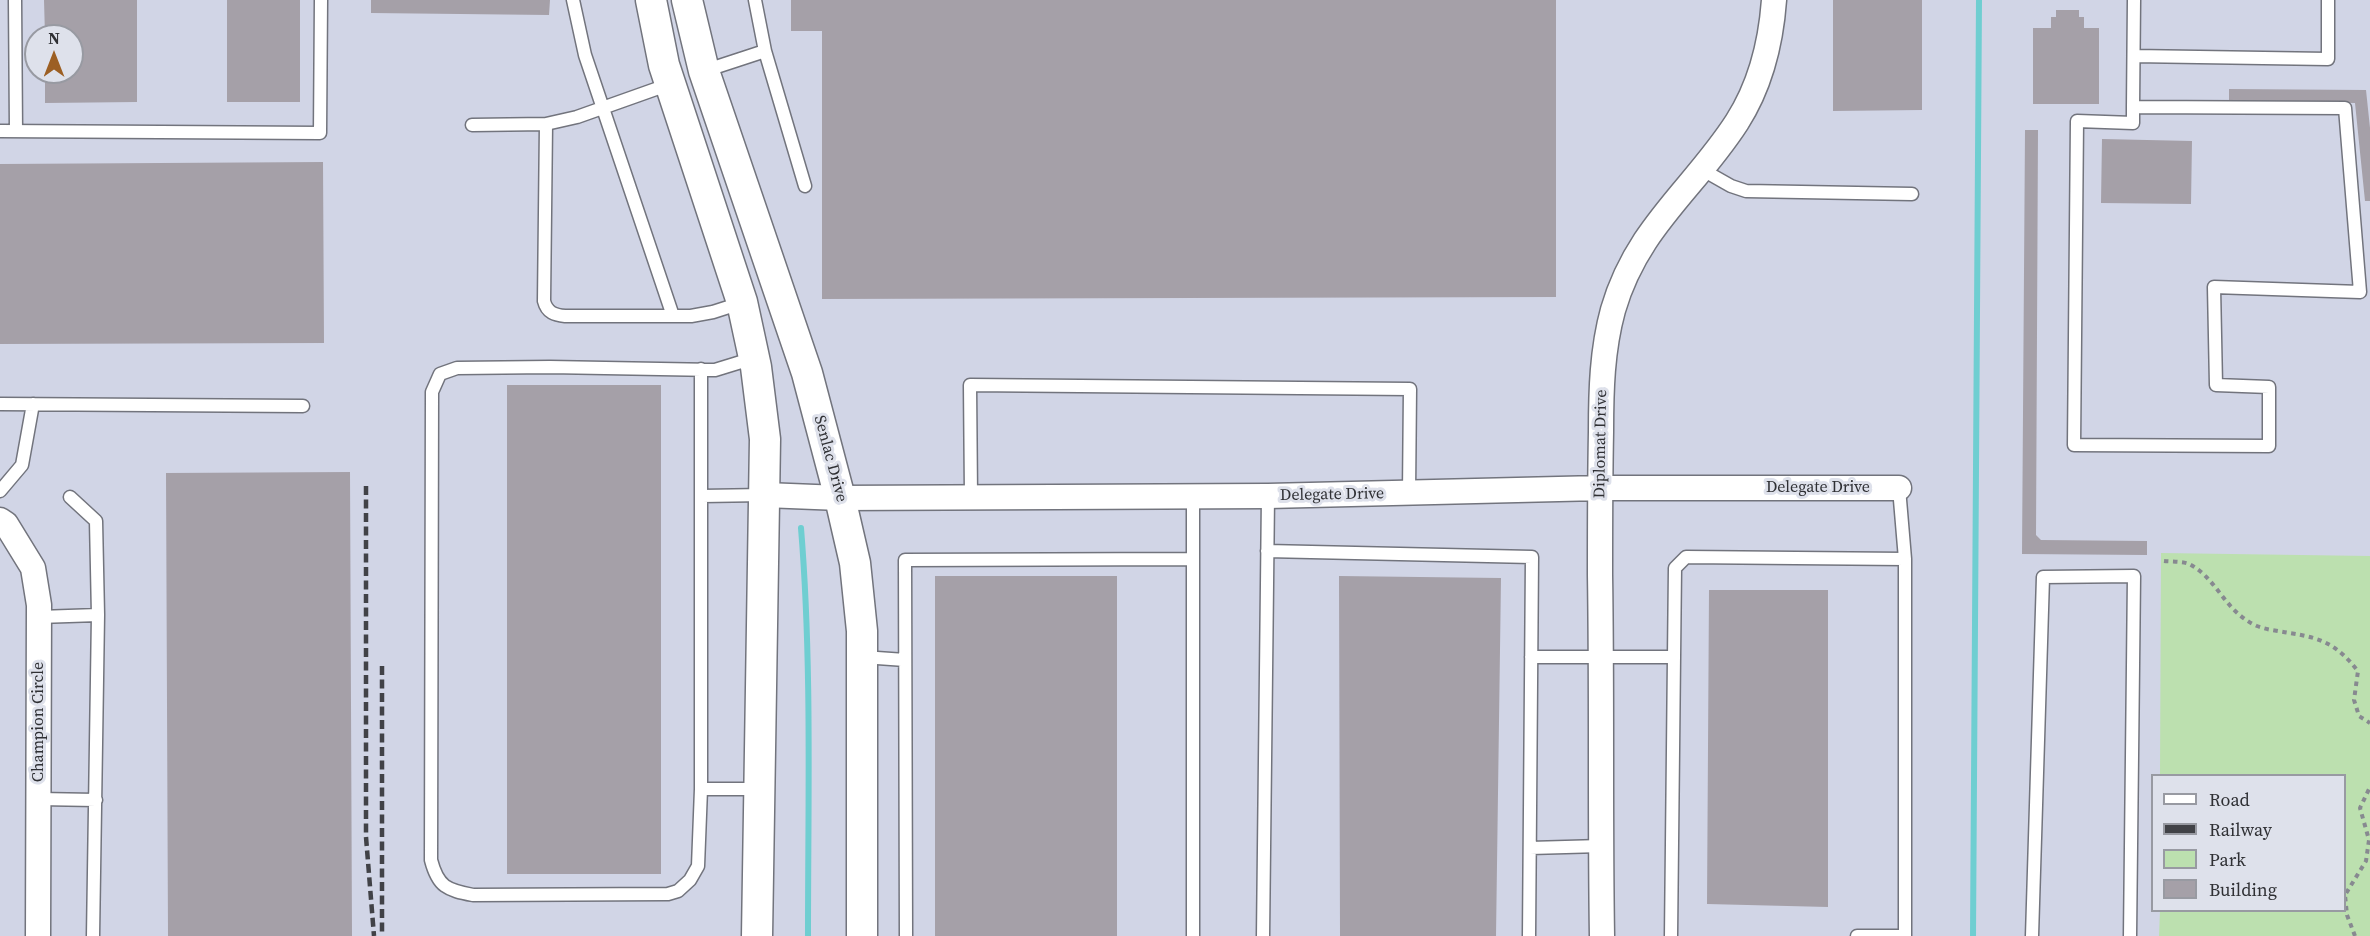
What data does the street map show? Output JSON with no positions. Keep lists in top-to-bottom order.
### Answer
{
  "streets": {
    "street": [
      "Diplomat Drive",
      "Senlac Drive",
      "Delegate Drive",
      "Champion Circle"
    ]
  },
  "crossings": [
    ["Diplomat Drive", "Delegate Drive"],
    ["Senlac Drive", "Delegate Drive"]
  ],
  "legend": [
    "Road",
    "Railway",
    "Park",
    "Building"
  ],
  "north": "top"
}
